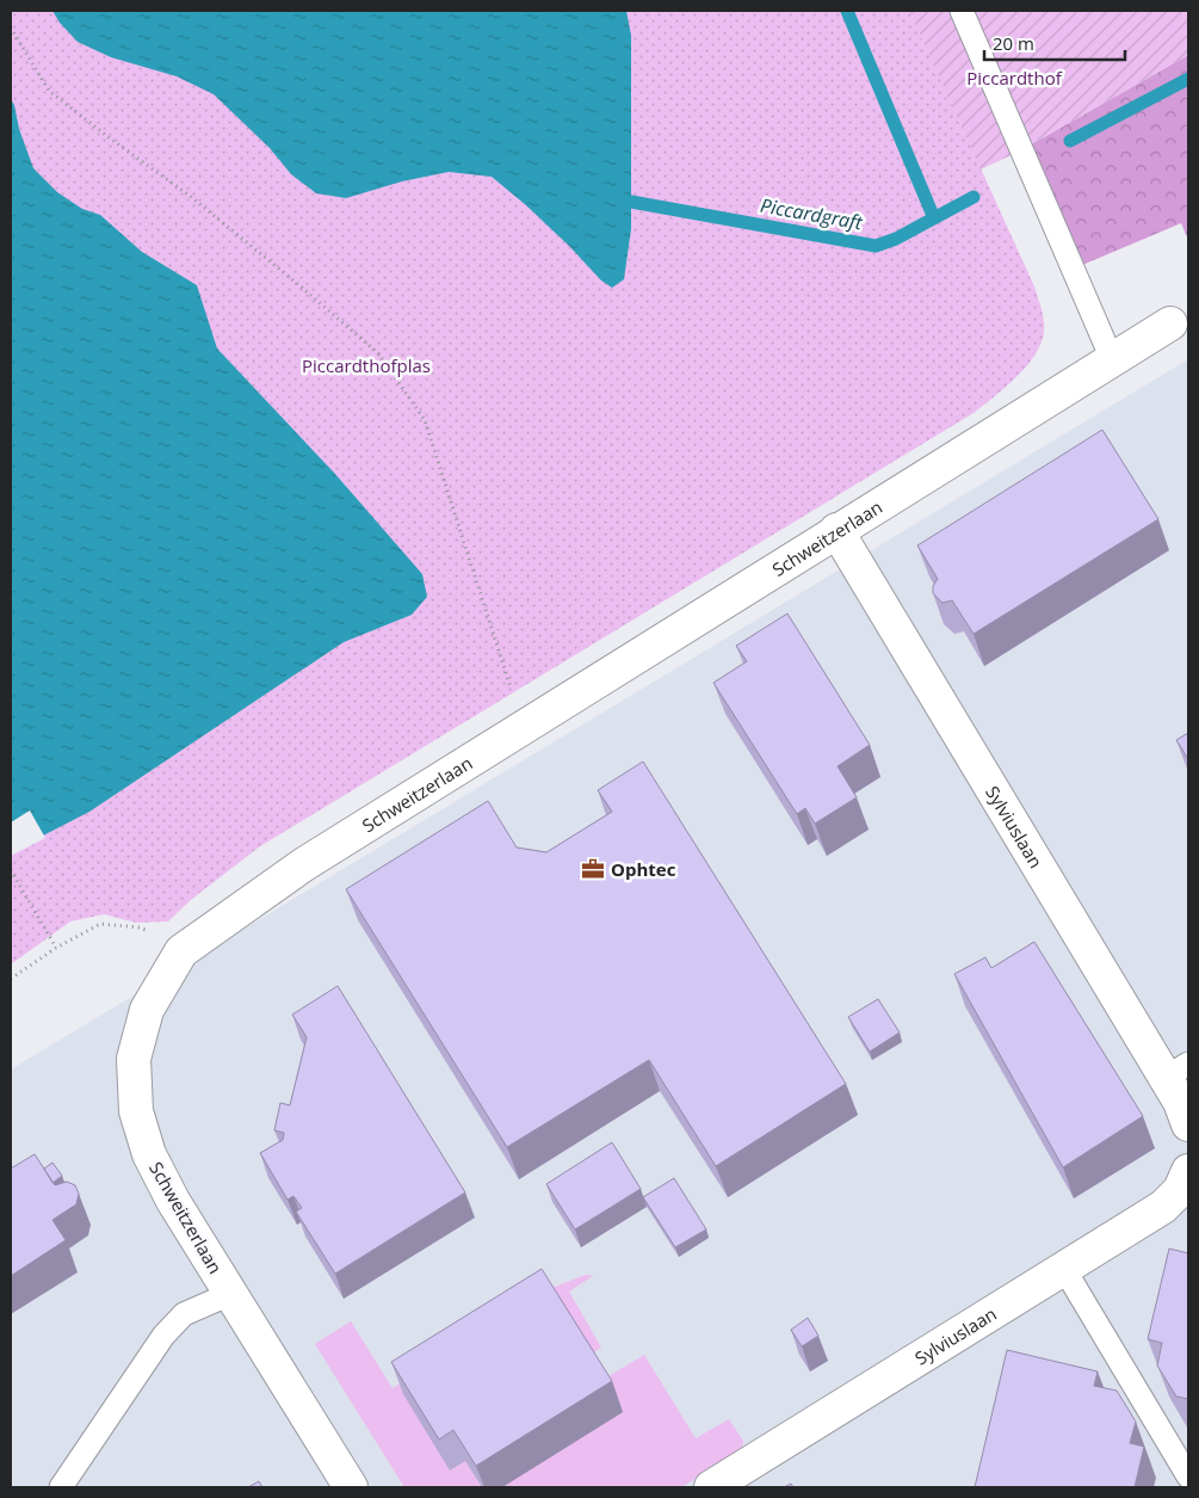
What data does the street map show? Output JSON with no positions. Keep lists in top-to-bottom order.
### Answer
{
  "streets": {
    "street": ["Schweitzerlaan", "Sylviuslaan"]
  },
  "crossings": [
    ["Schweitzerlaan", "Sylviuslaan"]
  ],
  "water": ["Piccardgraft"],
  "parks": ["Piccardthof", "Piccardthofplas"],
  "places": {
    "office": ["Ophtec"]
  },
  "scale_bar": "20 m"
}
